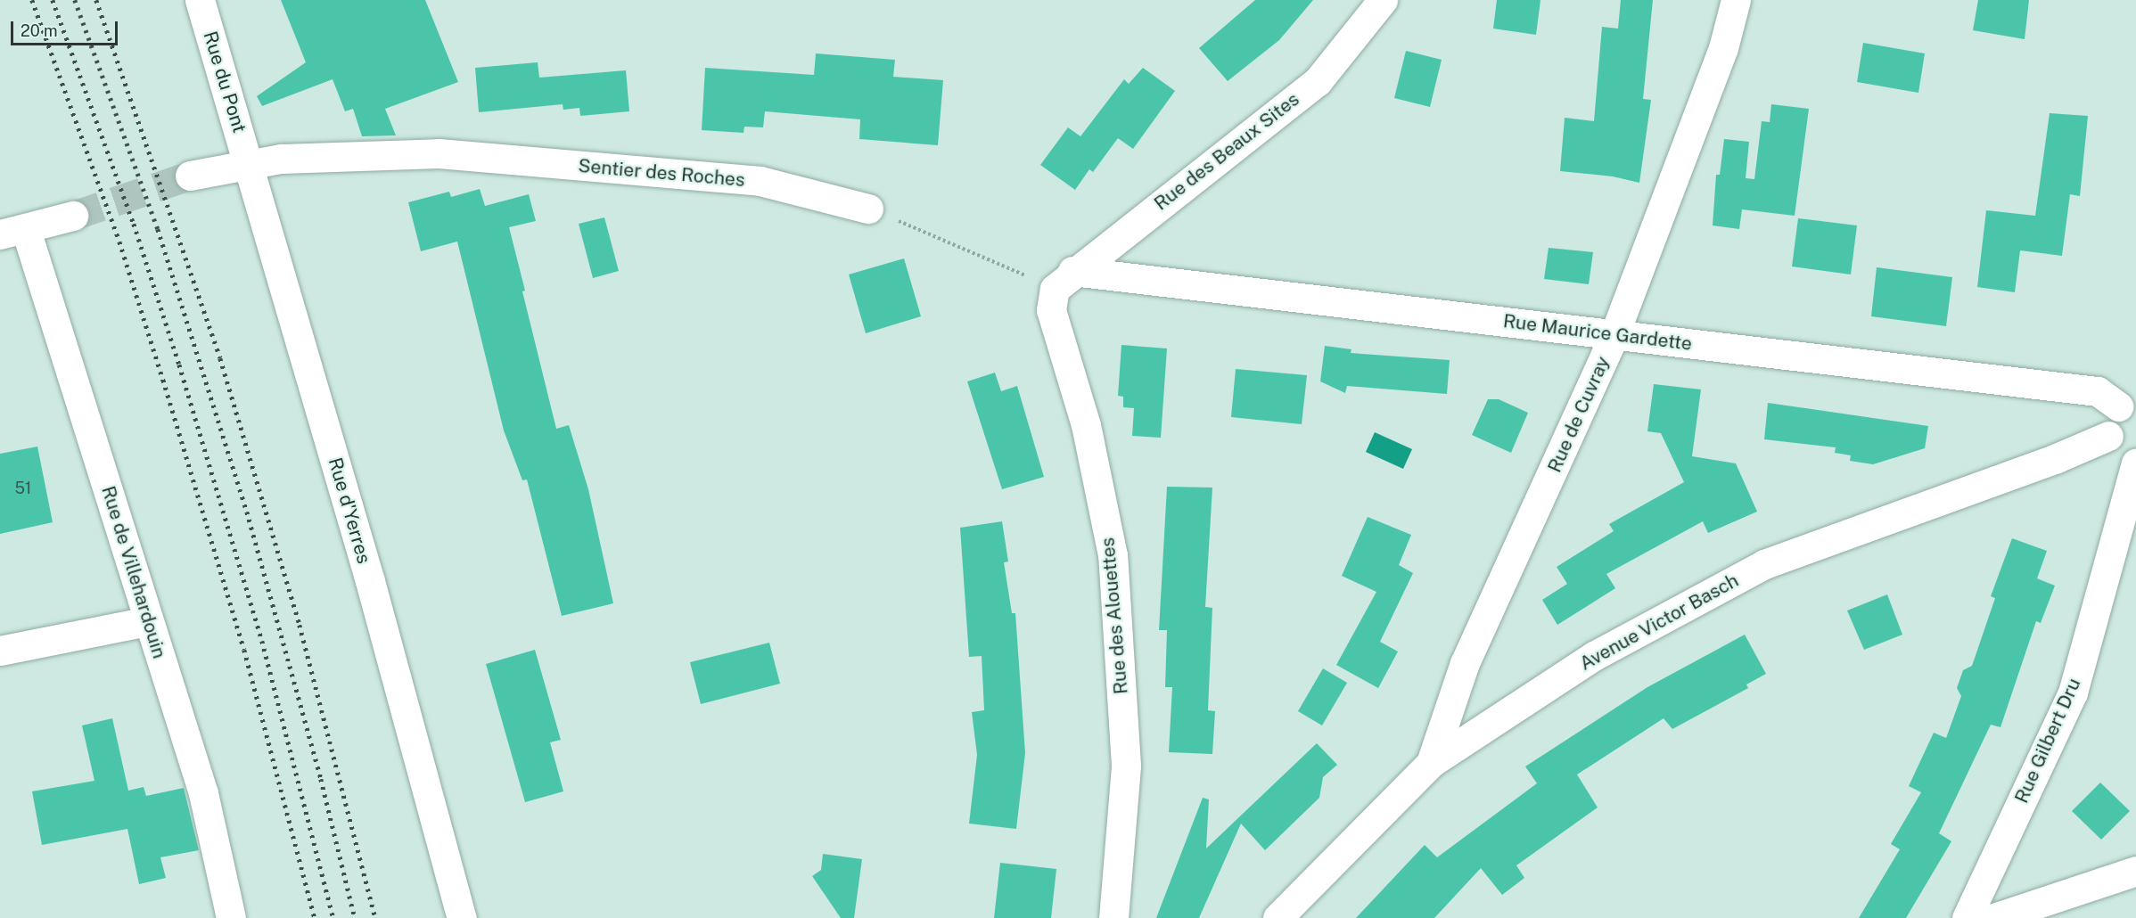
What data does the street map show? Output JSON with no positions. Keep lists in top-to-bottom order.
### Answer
{
  "streets": {
    "street": [
      "Rue du Pont",
      "Rue des Beaux Sites",
      "Sentier des Roches",
      "Rue Maurice Gardette",
      "Rue de Cuvray",
      "Rue d'Yerres",
      "Rue de Villehardouin",
      "Rue des Alouettes",
      "Avenue Victor Basch",
      "Rue Gilbert Dru"
    ]
  },
  "crossings": [
    ["Rue du Pont", "Sentier des Roches"],
    ["Rue du Pont", "Rue d'Yerres"],
    ["Rue des Beaux Sites", "Rue Maurice Gardette"],
    ["Rue des Beaux Sites", "Rue des Alouettes"],
    ["Sentier des Roches", "Rue d'Yerres"],
    ["Rue Maurice Gardette", "Rue de Cuvray"],
    ["Rue Maurice Gardette", "Rue des Alouettes"],
    ["Rue de Cuvray", "Avenue Victor Basch"]
  ],
  "house_numbers": ["51"],
  "scale_bar": "20 m"
}
